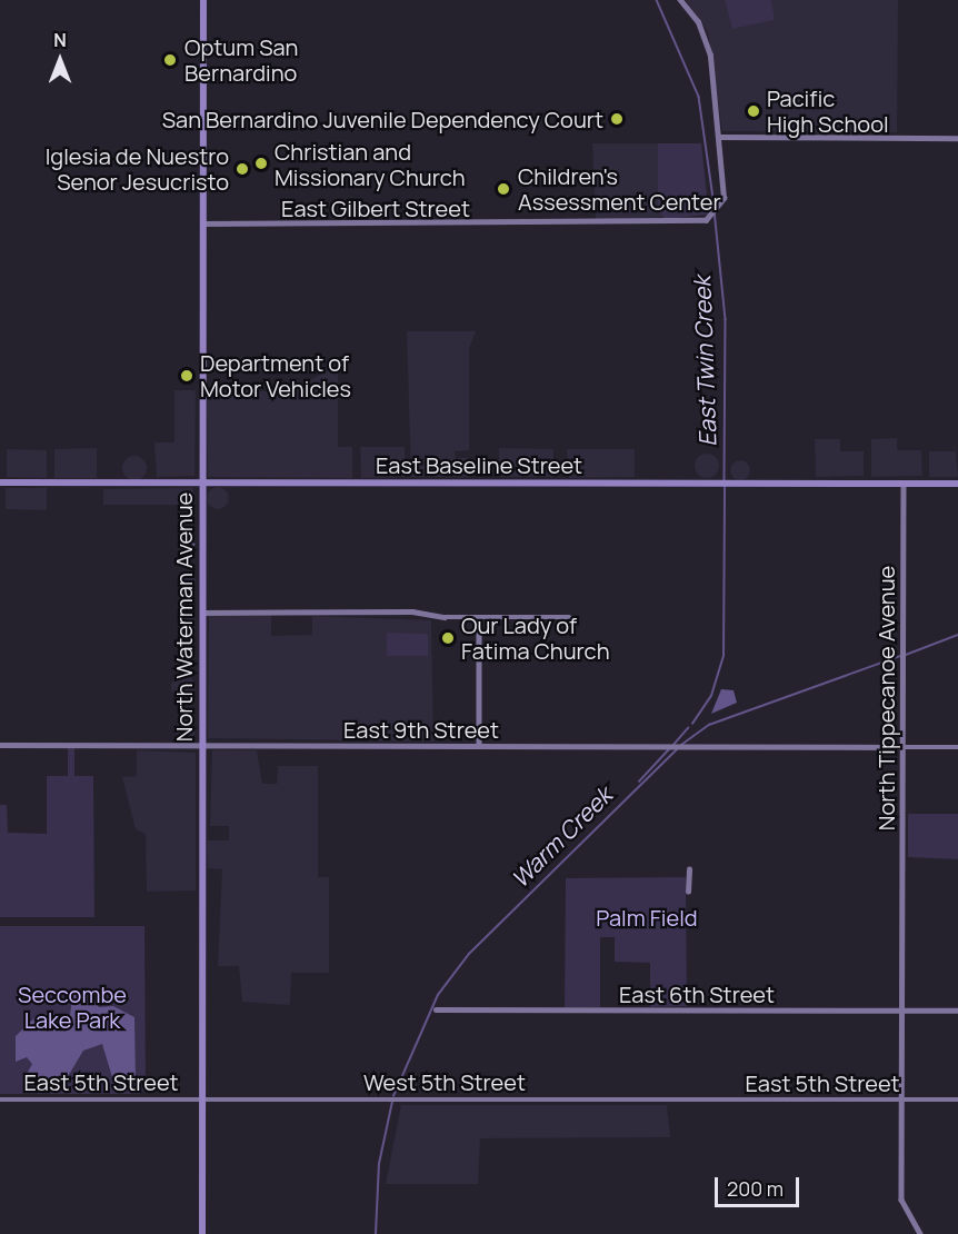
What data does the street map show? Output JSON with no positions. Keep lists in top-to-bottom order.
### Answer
{
  "streets": {
    "main road": ["East Baseline Street", "North Waterman Avenue"],
    "street": [
      "East Gilbert Street",
      "North Tippecanoe Avenue",
      "East 9th Street",
      "East 6th Street",
      "East 5th Street",
      "West 5th Street"
    ]
  },
  "crossings": [
    ["East Gilbert Street", "North Waterman Avenue"],
    ["East Baseline Street", "North Waterman Avenue"],
    ["East Baseline Street", "North Tippecanoe Avenue"],
    ["North Waterman Avenue", "East 9th Street"],
    ["North Waterman Avenue", "East 5th Street"],
    ["North Waterman Avenue", "West 5th Street"],
    ["North Tippecanoe Avenue", "East 9th Street"],
    ["North Tippecanoe Avenue", "East 6th Street"],
    ["North Tippecanoe Avenue", "East 5th Street"],
    ["East 5th Street", "West 5th Street"]
  ],
  "water": ["East Twin Creek", "Warm Creek"],
  "parks": ["Palm Field", "Seccombe Lake Park"],
  "places": [
    "Optum San Bernardino",
    "Pacific High School",
    "San Bernardino Juvenile Dependency Court",
    "Christian and Missionary Church",
    "Iglesia de Nuestro Senor Jesucristo",
    "Children's Assessment Center",
    "Department of Motor Vehicles",
    "Our Lady of Fatima Church"
  ],
  "scale_bar": "200 m",
  "north": "top"
}
